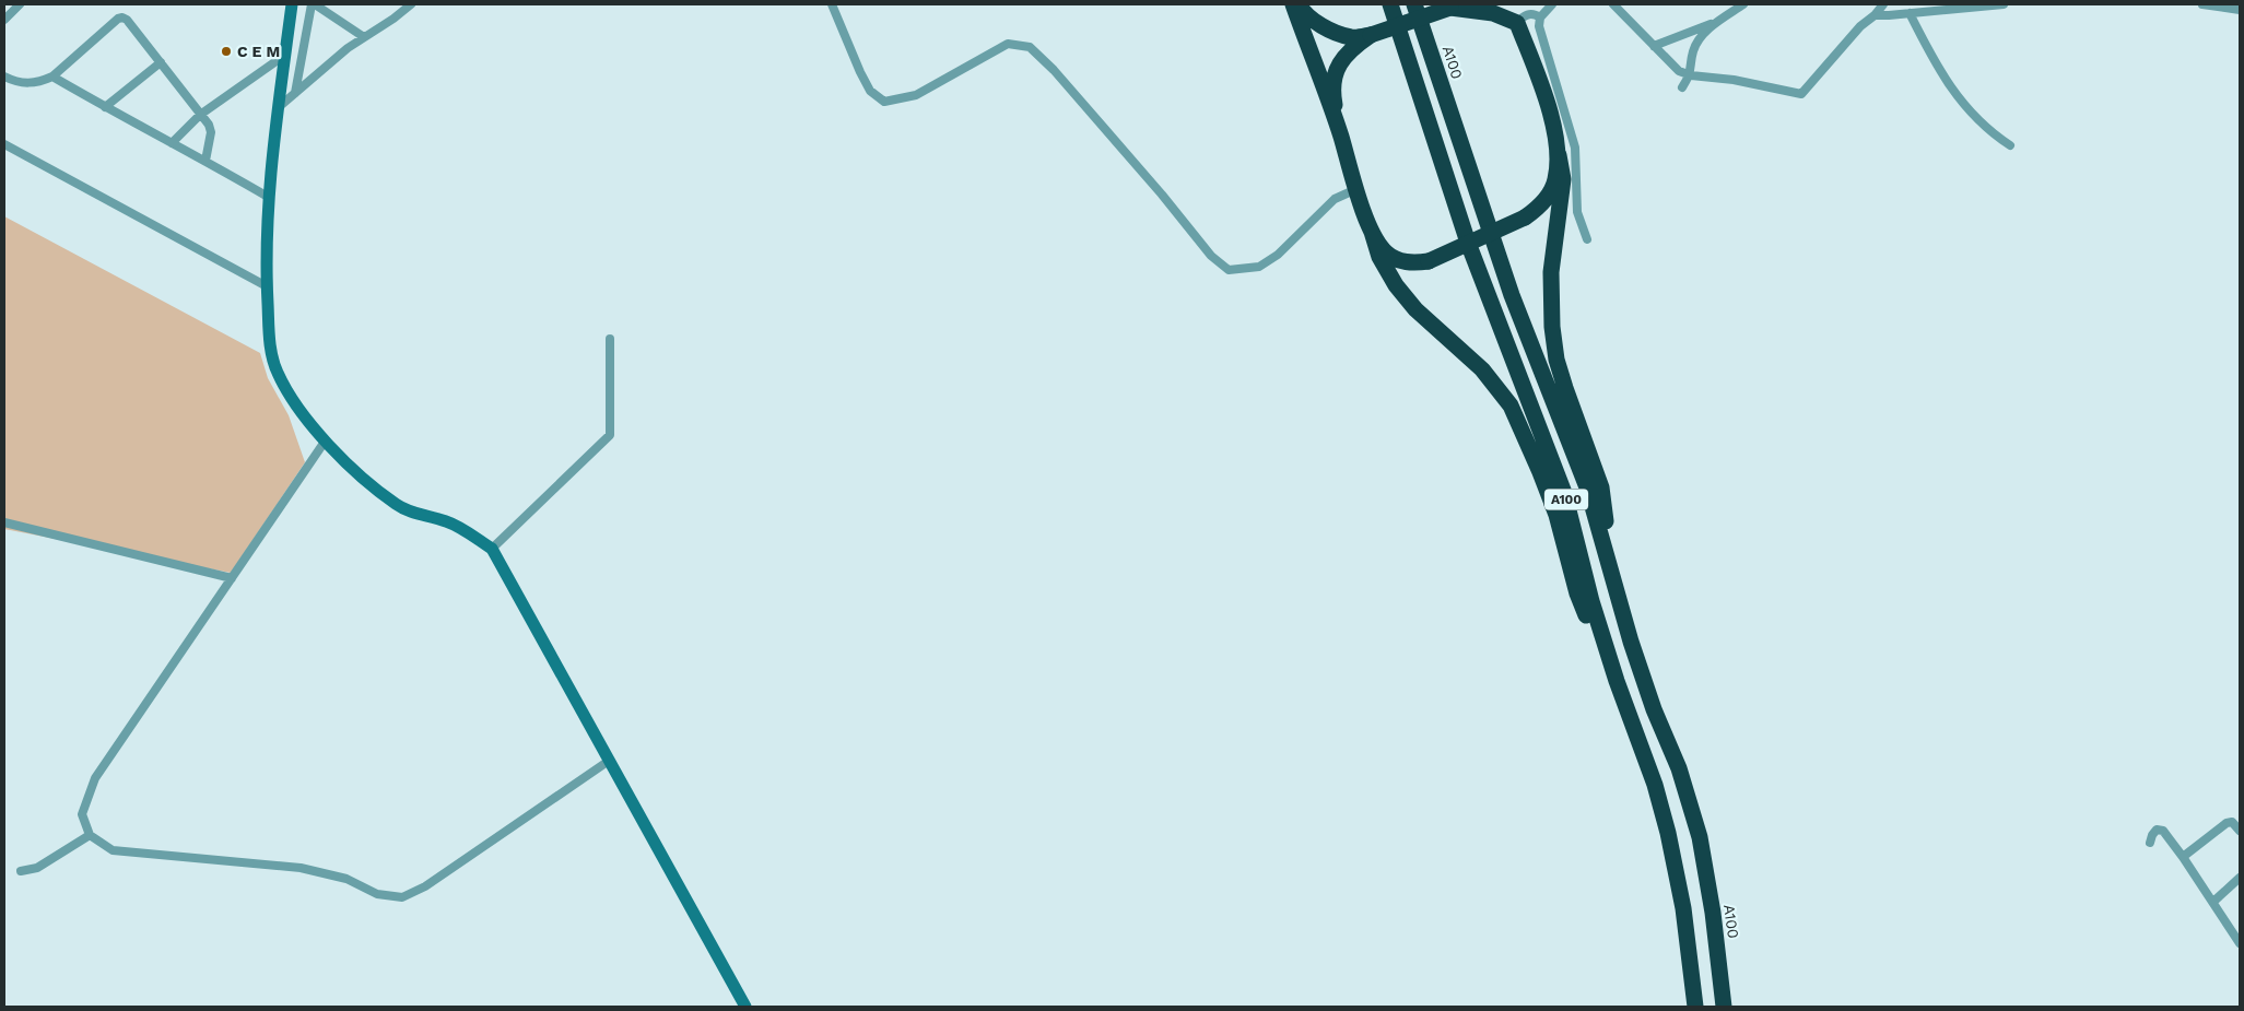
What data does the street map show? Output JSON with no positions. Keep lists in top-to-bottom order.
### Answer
{
  "streets": {
    "highway": ["A100"]
  },
  "places": ["C E M"]
}
